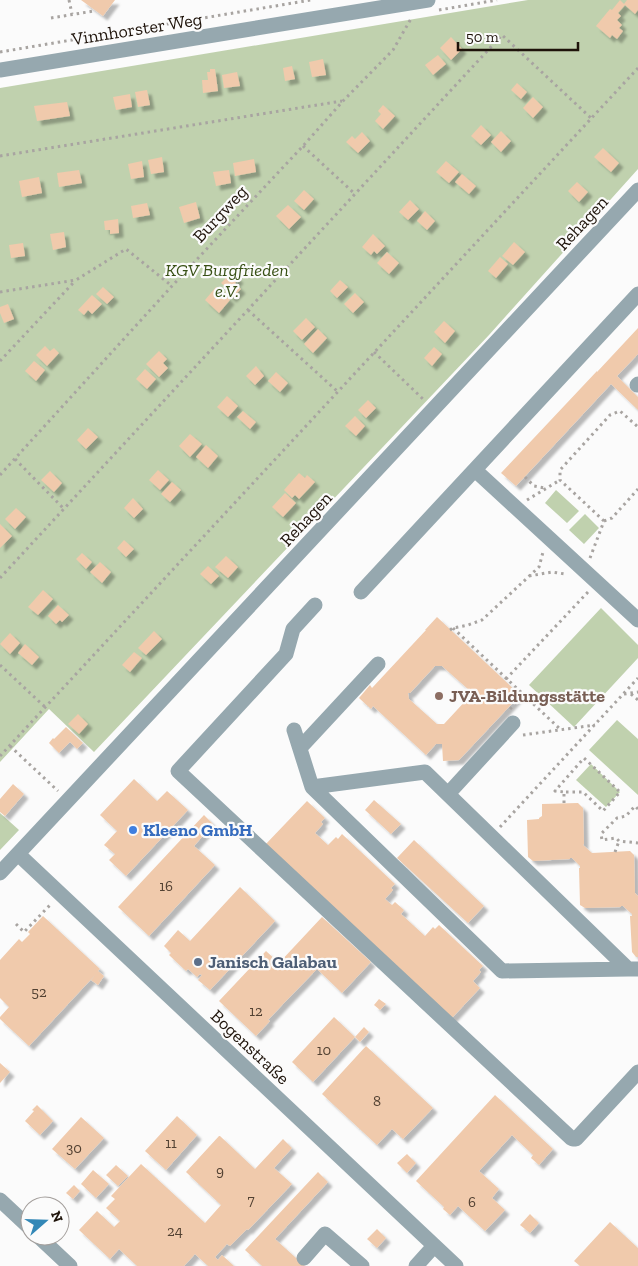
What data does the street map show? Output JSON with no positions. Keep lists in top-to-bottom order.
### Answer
{
  "streets": {
    "street": ["Vinnhorster Weg", "Rehagen", "Bogenstraße"],
    "path": ["Burgweg"]
  },
  "crossings": [
    ["Vinnhorster Weg", "Burgweg"],
    ["Rehagen", "Bogenstraße"]
  ],
  "parks": ["KGV Burgfrieden e.V."],
  "places": ["JVA-Bildungsstätte", "Kleeno GmbH", "Janisch Galabau"],
  "house_numbers": [
    "16",
    "52",
    "12",
    "10",
    "8",
    "11",
    "30",
    "9",
    "7",
    "6",
    "24"
  ],
  "scale_bar": "50 m",
  "north": "right"
}
